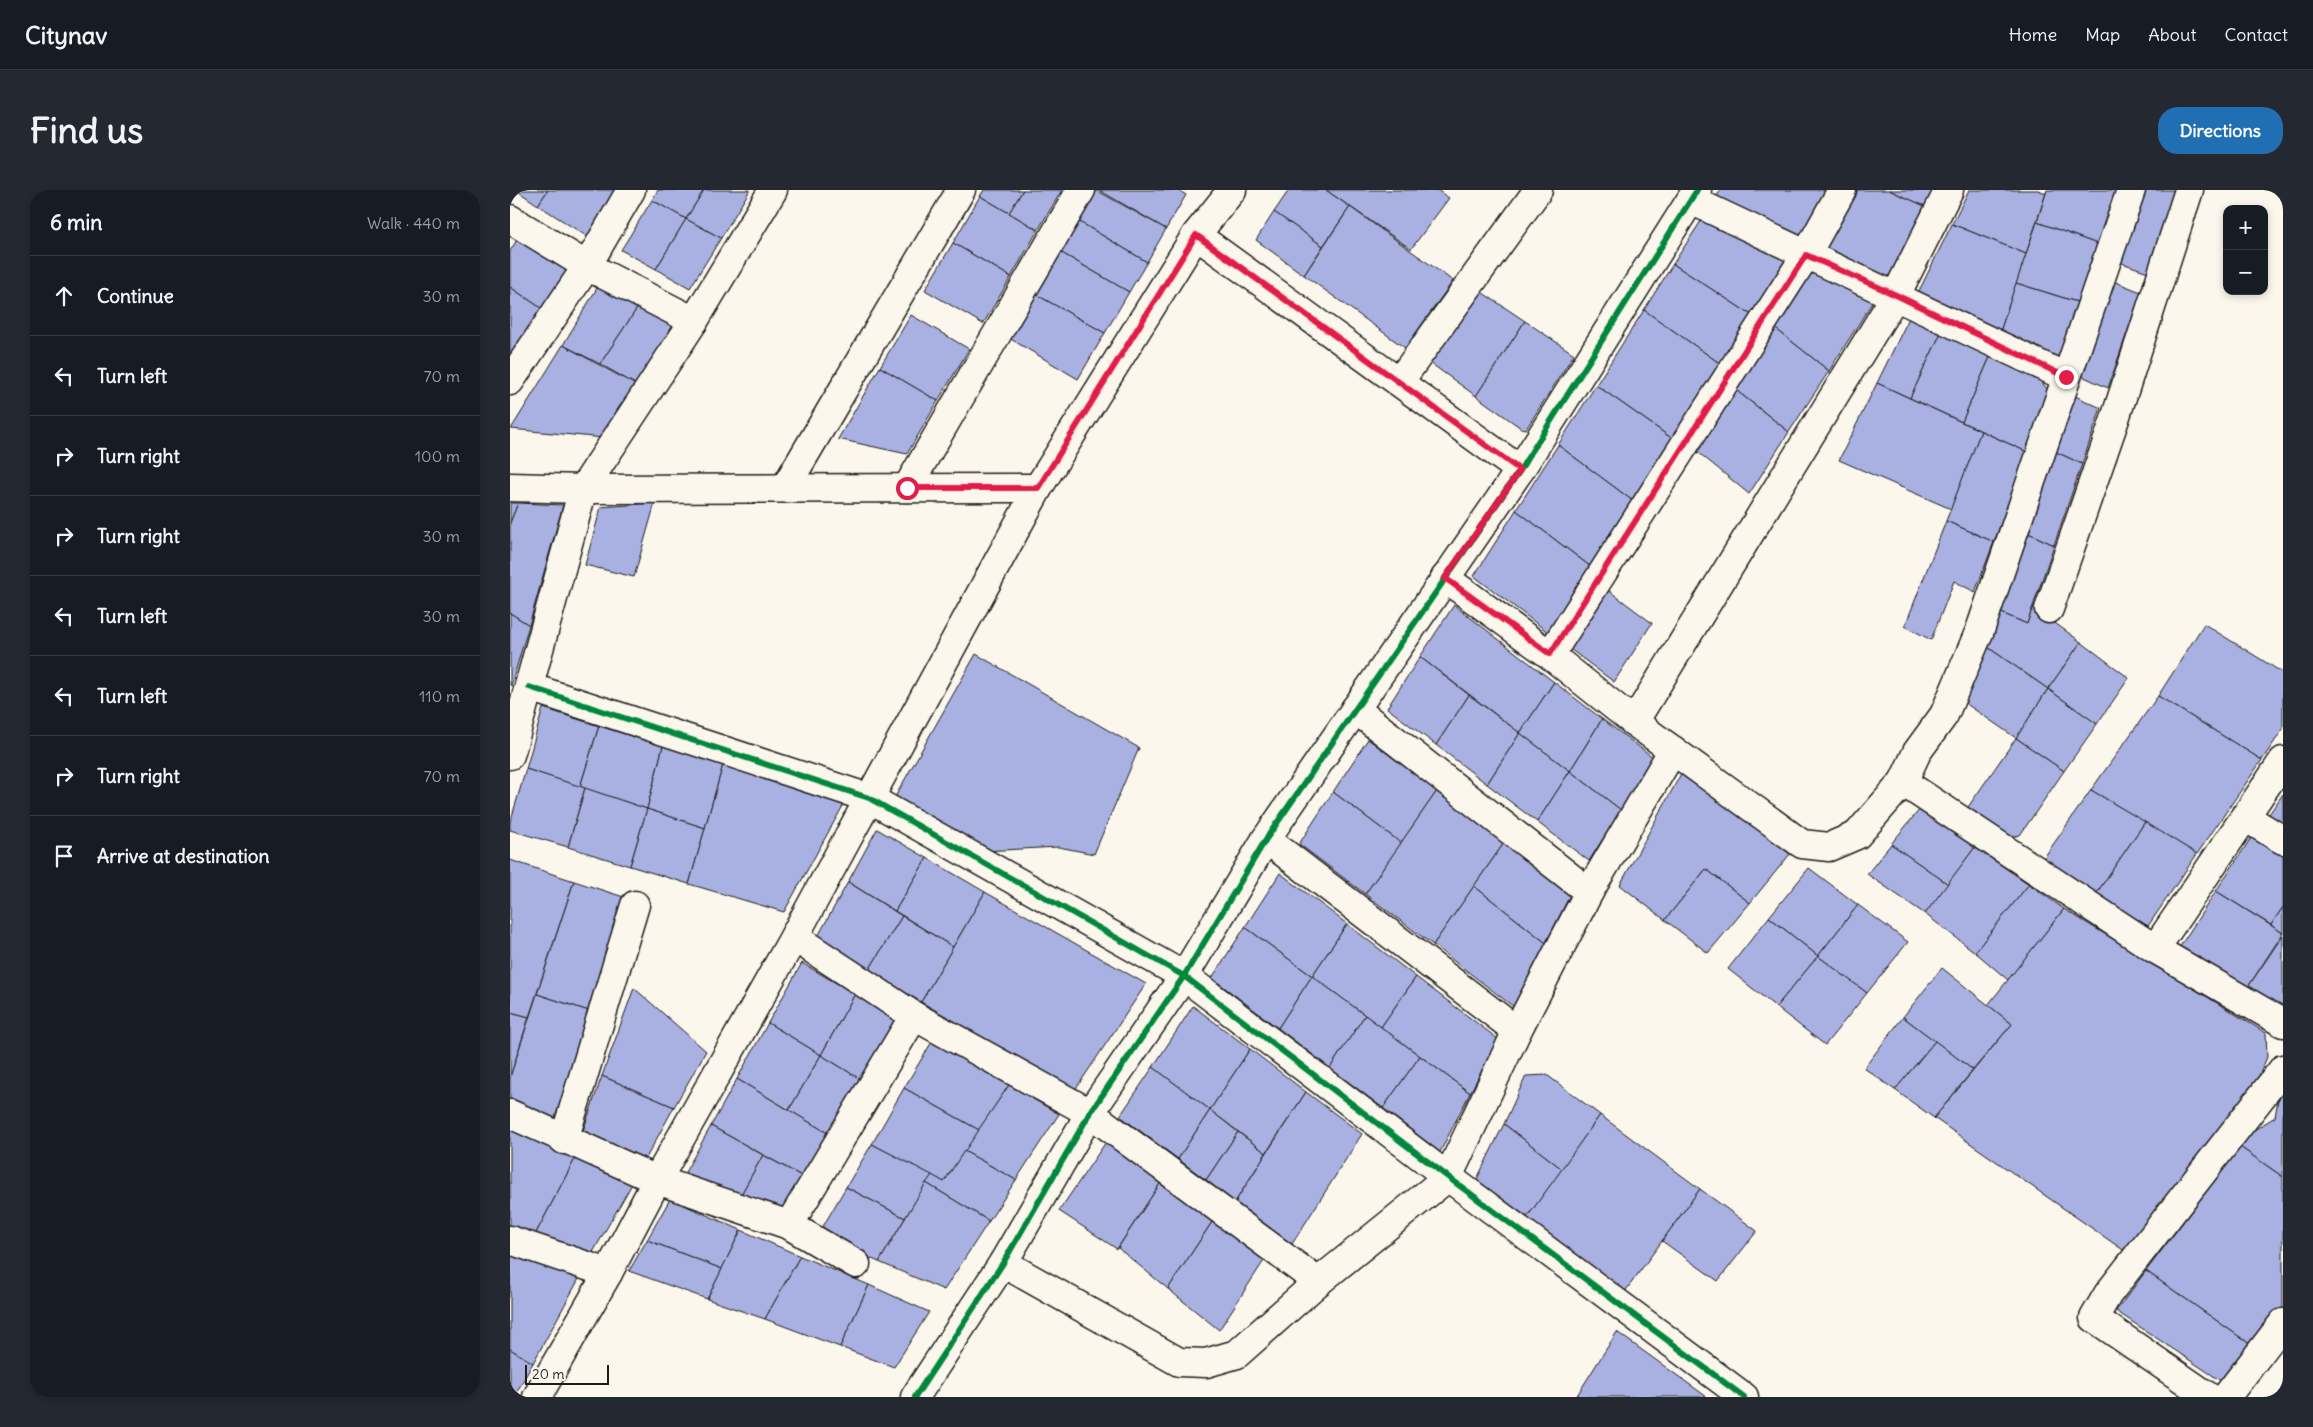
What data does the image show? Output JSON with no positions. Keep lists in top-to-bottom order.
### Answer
{
  "scale_bar": "20 m",
  "page": {
    "header": "Citynav",
    "nav": [
      "Home",
      "Map",
      "About",
      "Contact"
    ],
    "buttons": "Directions",
    "title": "Find us",
    "heading": ["6 min", "Walk · 440 m"],
    "map_buttons": ["+", "−"],
    "list": [
      ["Continue", "30 m"],
      ["Turn left", "70 m"],
      ["Turn right", "100 m"],
      ["Turn right", "30 m"],
      ["Turn left", "30 m"],
      ["Turn left", "110 m"],
      ["Turn right", "70 m"],
      "Arrive at destination"
    ],
    "scale": "20 m"
  }
}
